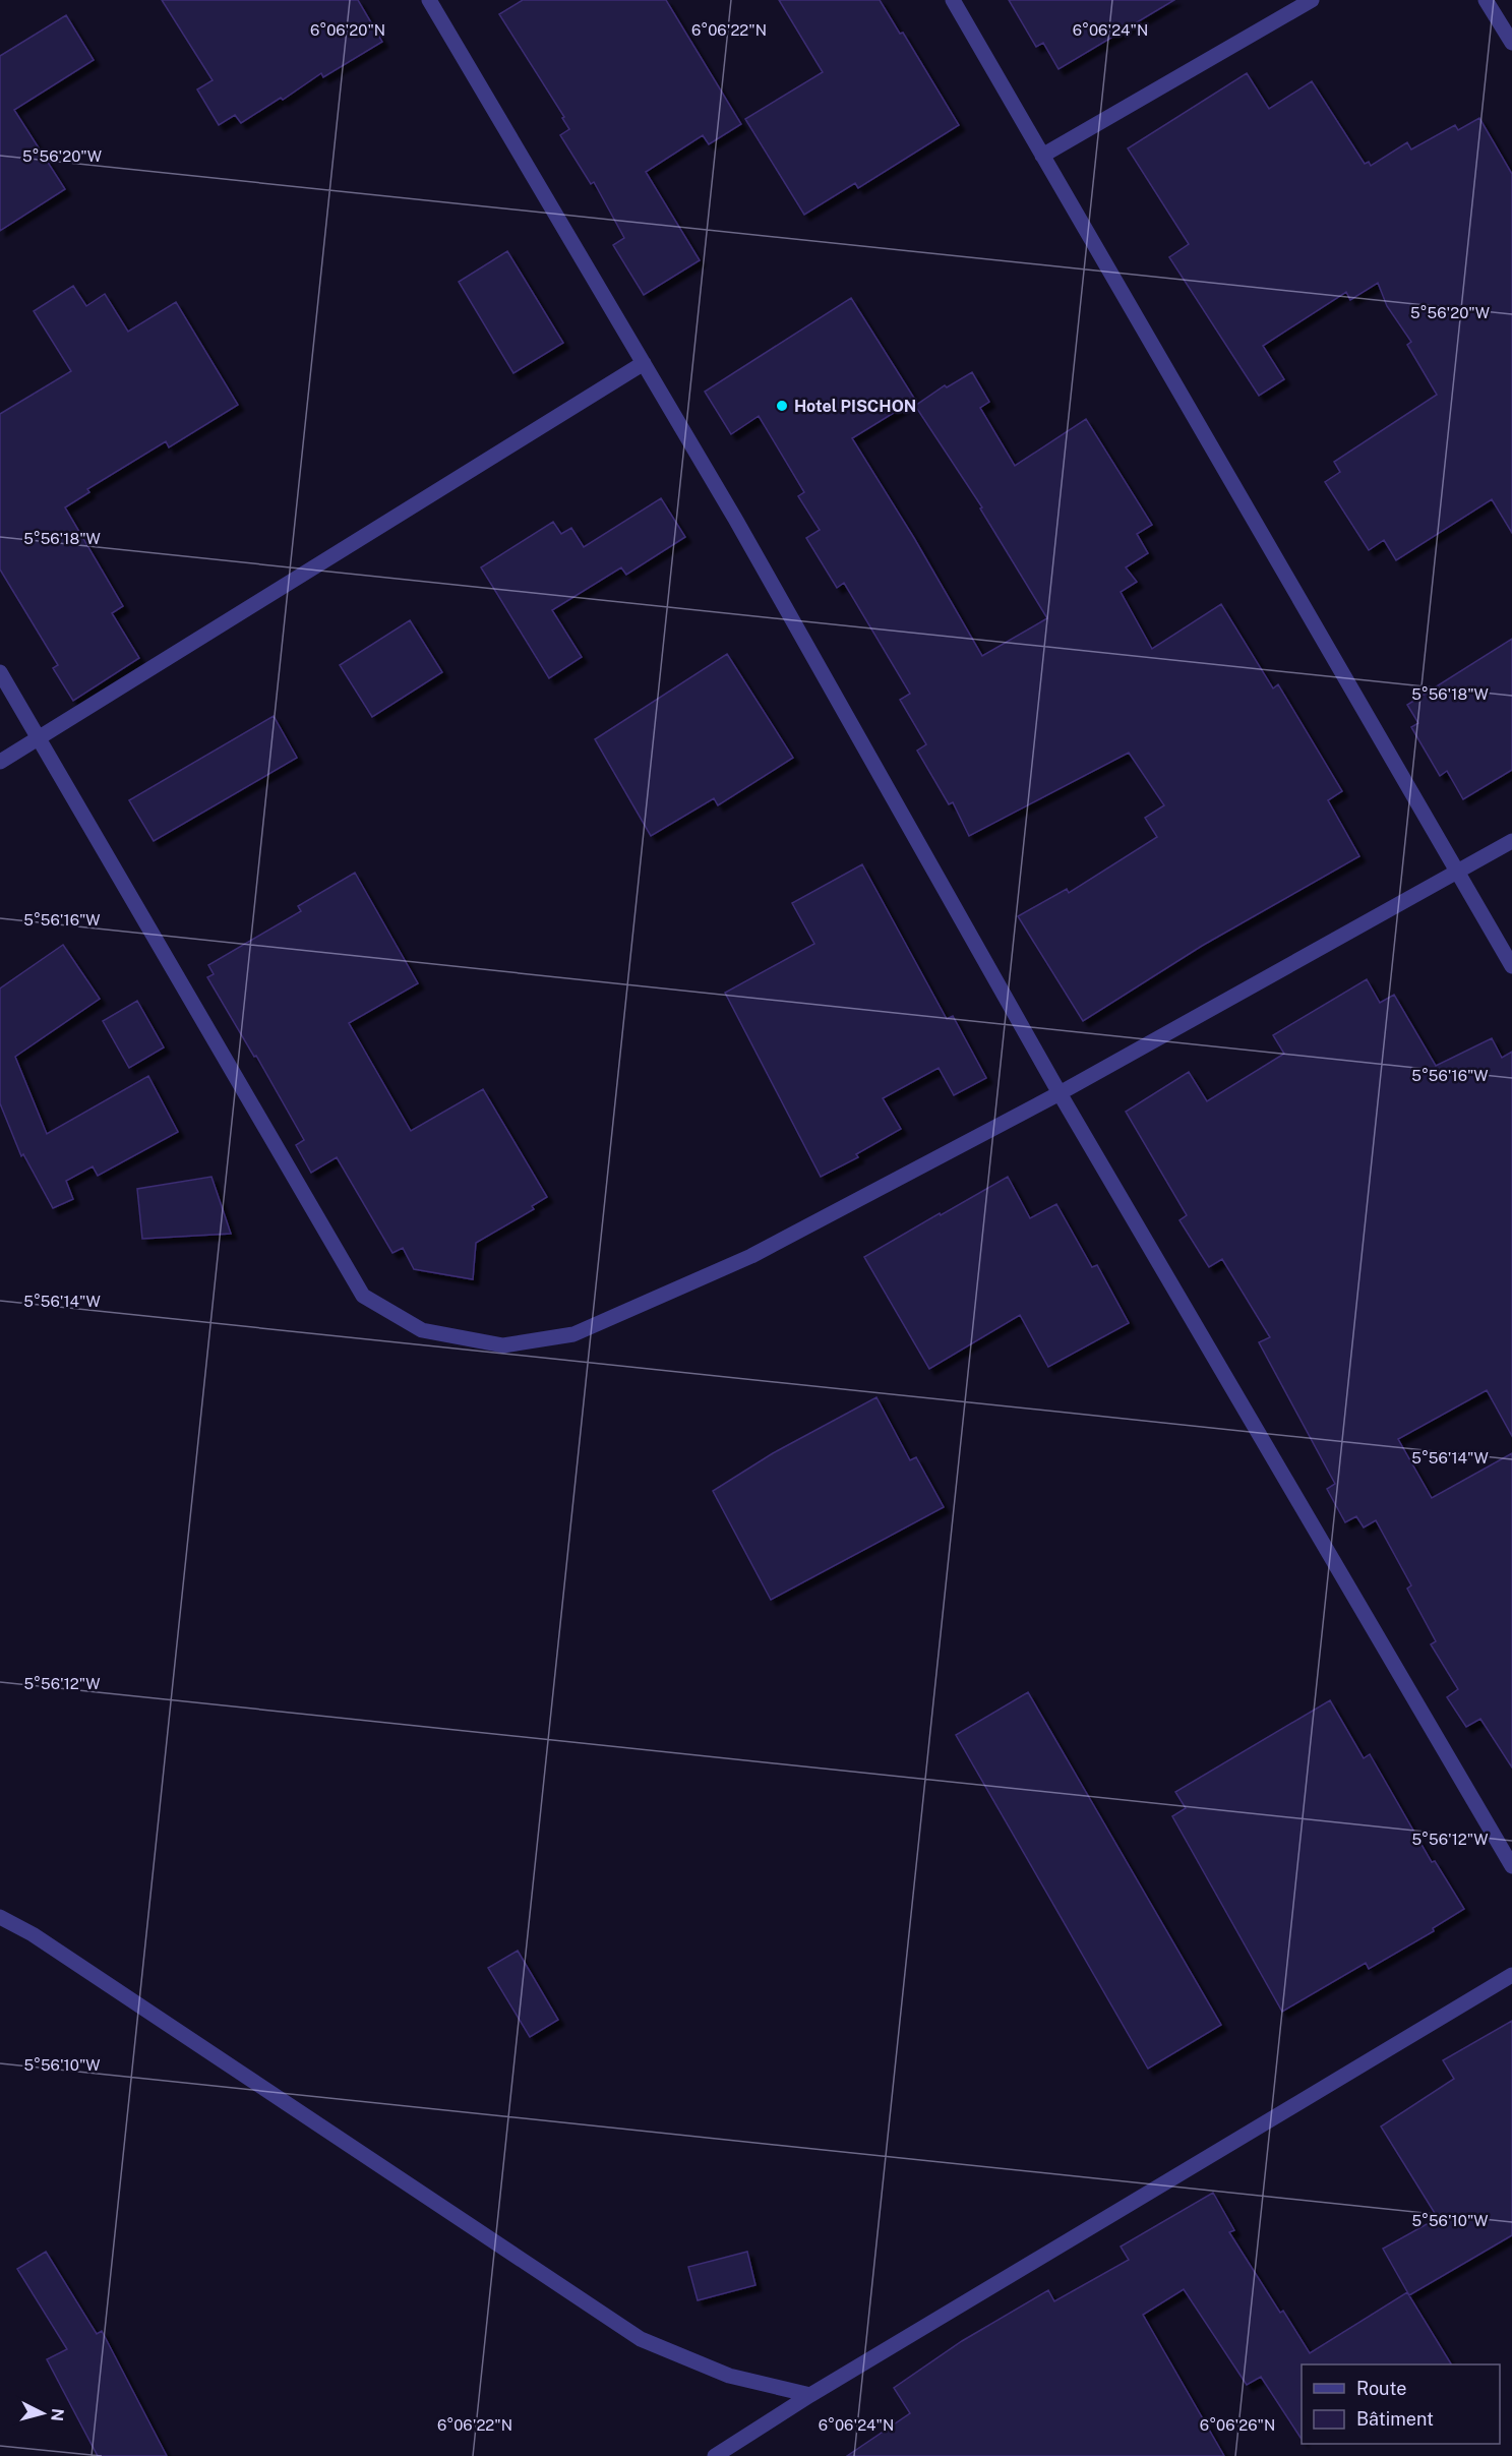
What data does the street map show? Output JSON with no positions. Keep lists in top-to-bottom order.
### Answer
{
  "places": ["Hotel PISCHON"],
  "legend": ["Route", "Bâtiment"],
  "north": "right",
  "coordinates": [
    "6°06'20\"N",
    "6°06'22\"N",
    "6°06'24\"N",
    "5°56'20\"W",
    "5°56'18\"W",
    "5°56'16\"W",
    "5°56'14\"W",
    "5°56'12\"W",
    "5°56'10\"W",
    "6°06'26\"N"
  ]
}
